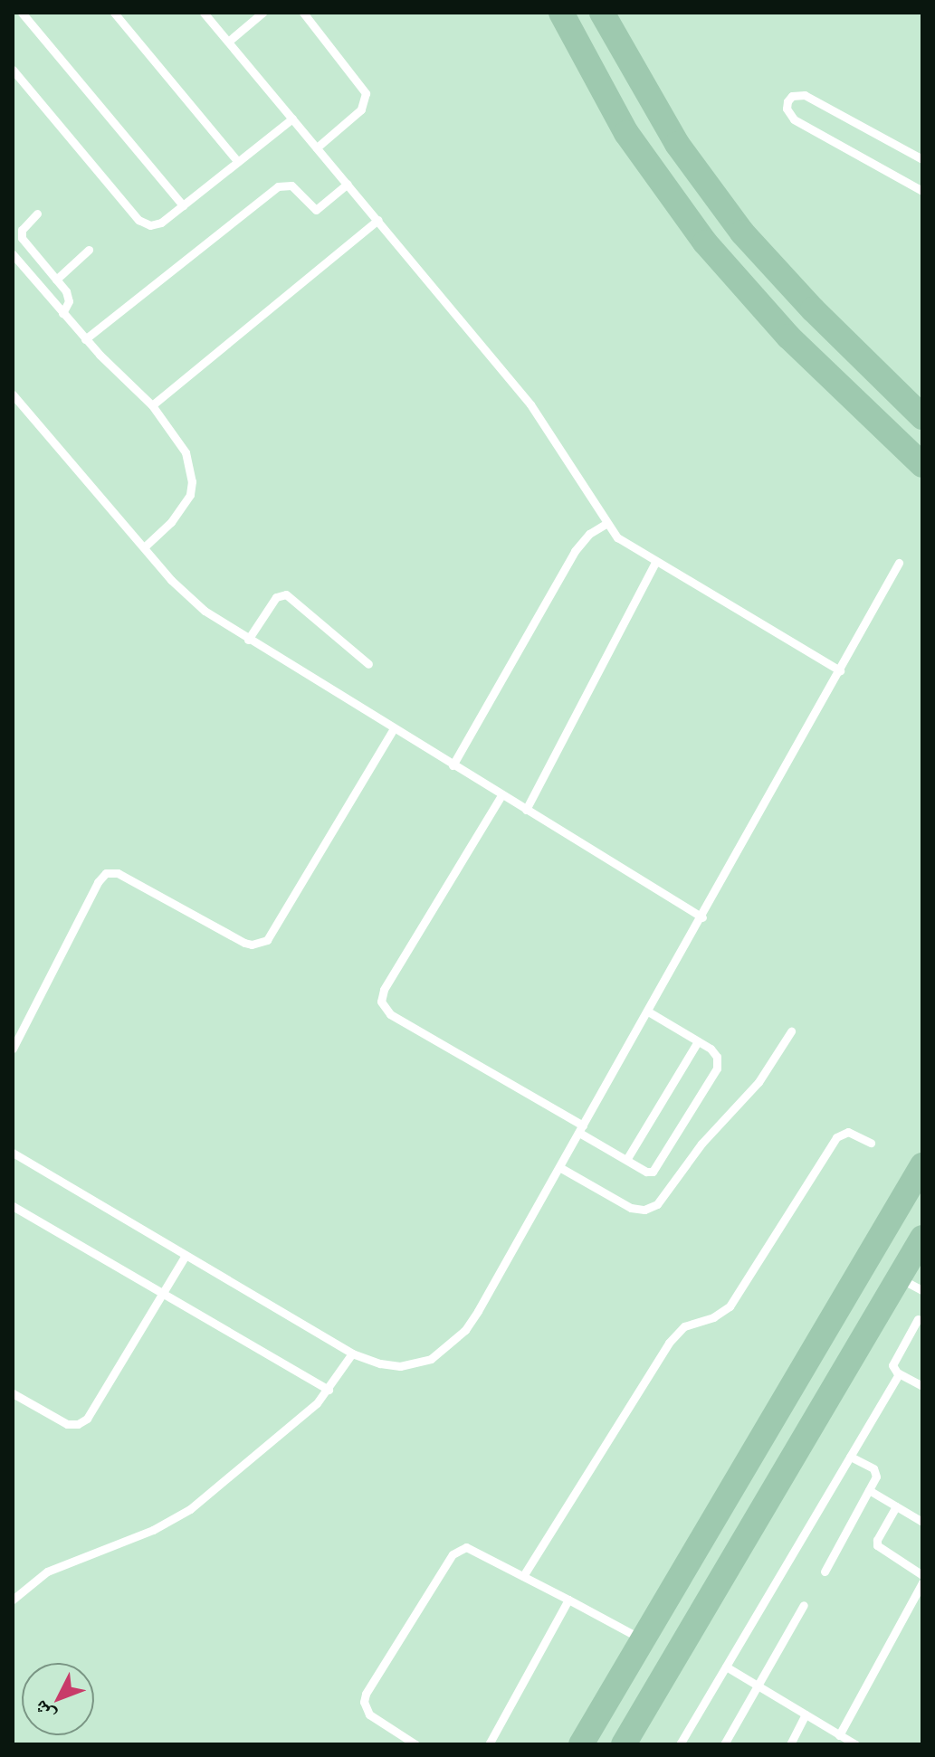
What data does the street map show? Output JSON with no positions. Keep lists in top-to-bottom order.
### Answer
{
  "north": "bottom left"
}
